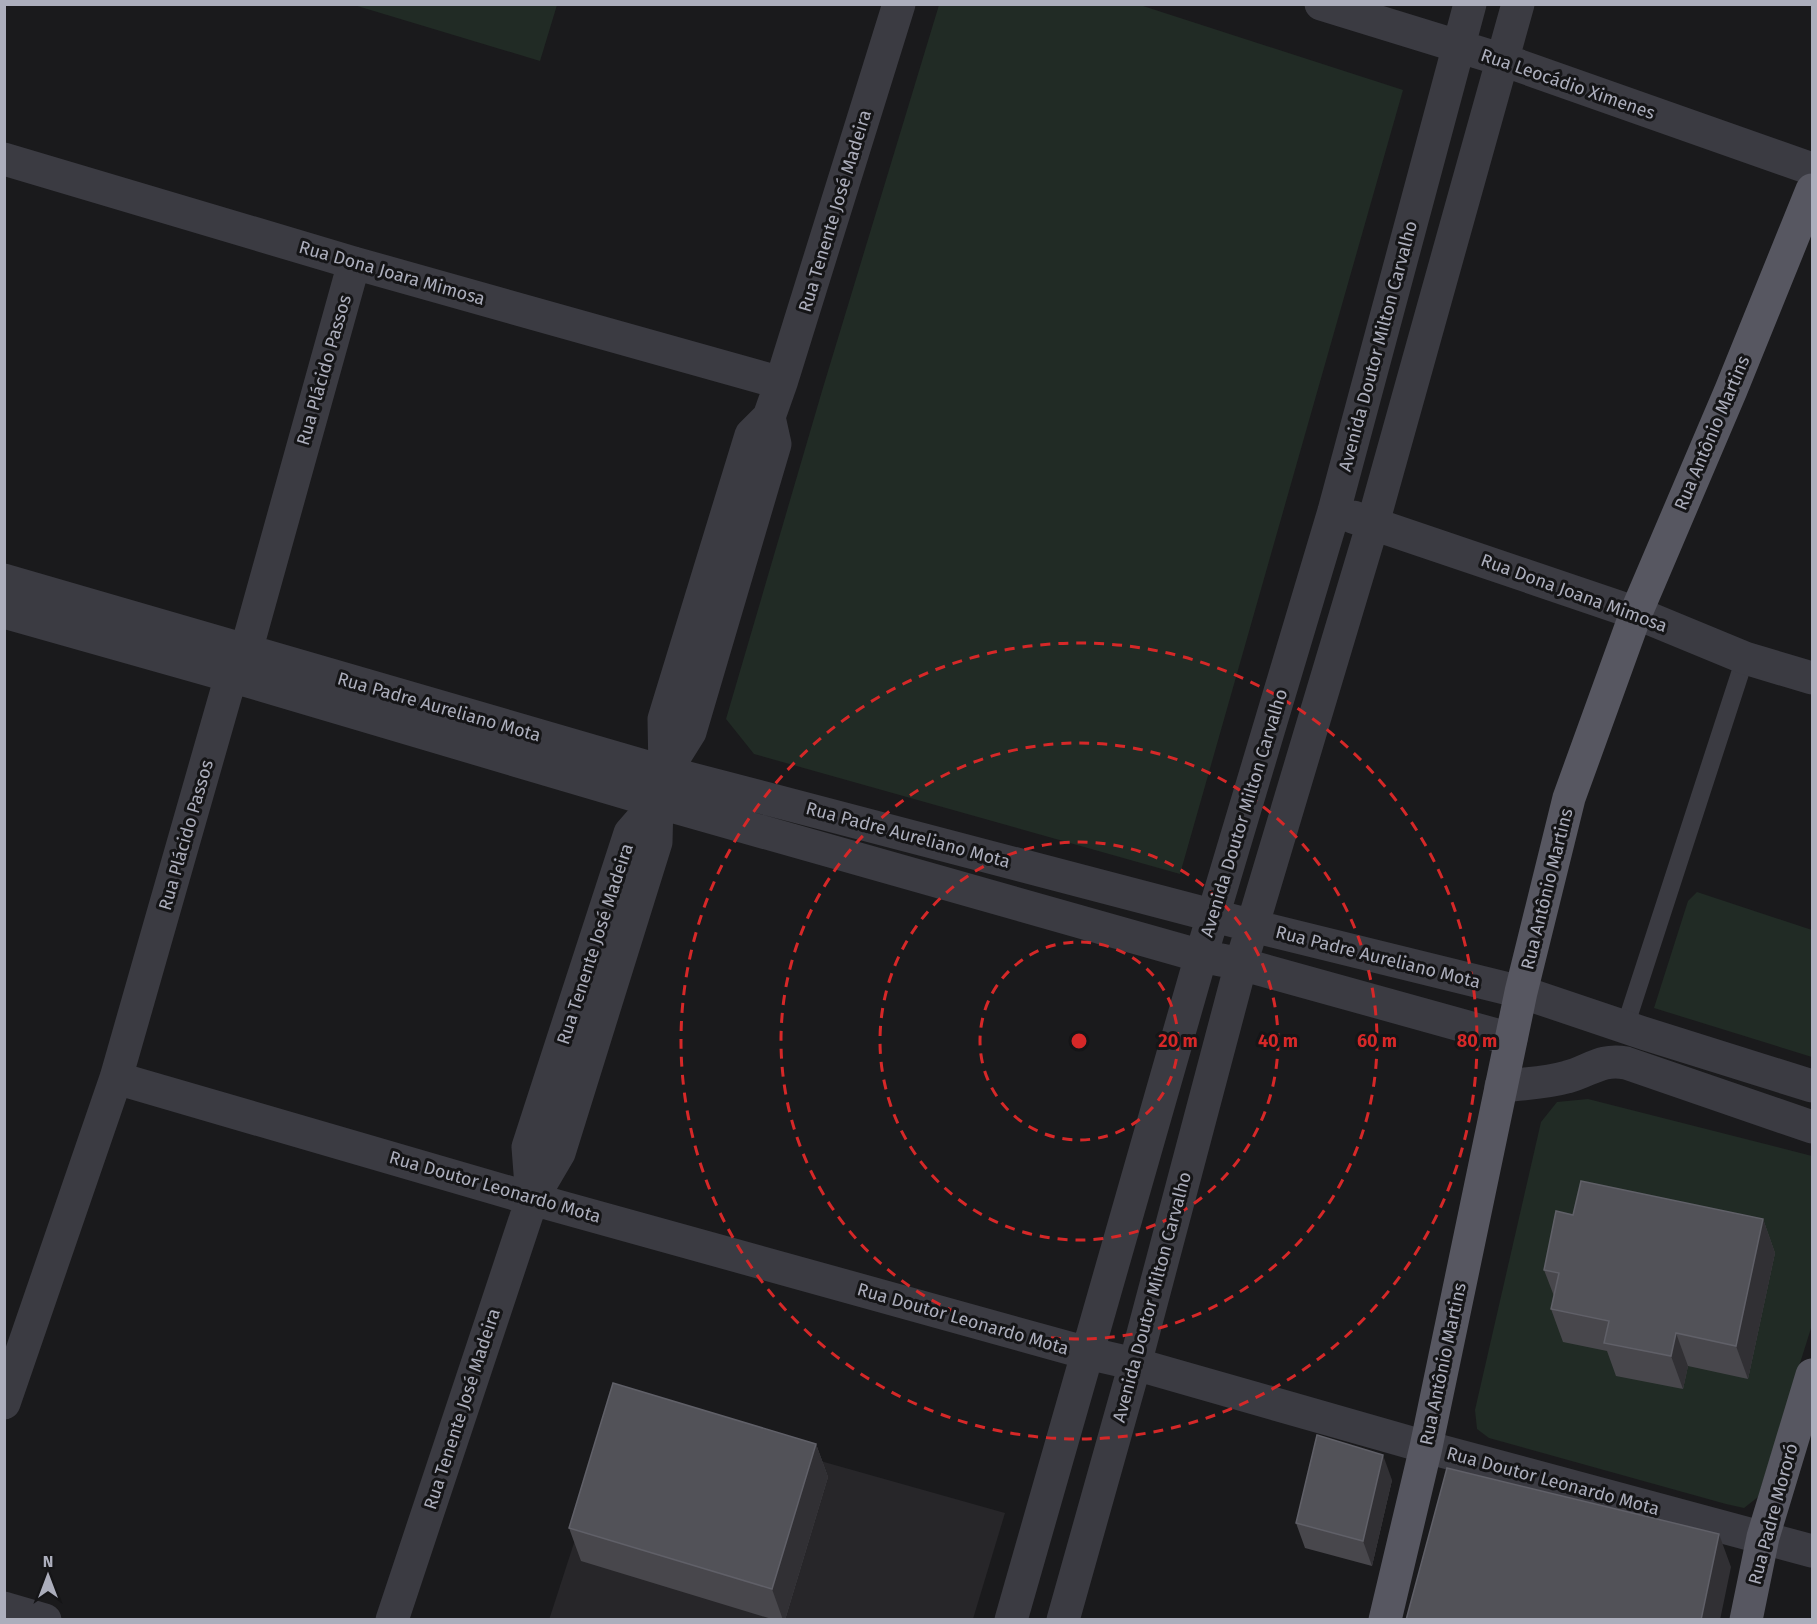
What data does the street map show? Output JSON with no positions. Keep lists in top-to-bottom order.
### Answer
{
  "streets": {
    "main road": ["Rua Antônio Martins", "Rua Padre Mororó"],
    "street": [
      "Rua Leocádio Ximenes",
      "Rua Tenente José Madeira",
      "Rua Dona Joara Mimosa",
      "Avenida Doutor Milton Carvalho",
      "Rua Plácido Passos",
      "Rua Dona Joana Mimosa",
      "Rua Padre Aureliano Mota",
      "Rua Doutor Leonardo Mota"
    ]
  },
  "crossings": [
    ["Rua Leocádio Ximenes", "Avenida Doutor Milton Carvalho"],
    ["Rua Tenente José Madeira", "Rua Dona Joara Mimosa"],
    ["Rua Tenente José Madeira", "Rua Padre Aureliano Mota"],
    ["Rua Tenente José Madeira", "Rua Doutor Leonardo Mota"],
    ["Rua Dona Joara Mimosa", "Rua Plácido Passos"],
    ["Avenida Doutor Milton Carvalho", "Rua Dona Joana Mimosa"],
    ["Avenida Doutor Milton Carvalho", "Rua Padre Aureliano Mota"],
    ["Avenida Doutor Milton Carvalho", "Rua Doutor Leonardo Mota"],
    ["Rua Plácido Passos", "Rua Padre Aureliano Mota"],
    ["Rua Plácido Passos", "Rua Doutor Leonardo Mota"],
    ["Rua Antônio Martins", "Rua Dona Joana Mimosa"],
    ["Rua Antônio Martins", "Rua Padre Aureliano Mota"],
    ["Rua Antônio Martins", "Rua Doutor Leonardo Mota"],
    ["Rua Doutor Leonardo Mota", "Rua Padre Mororó"]
  ],
  "north": "top",
  "rings": [
    "20 m",
    "40 m",
    "60 m",
    "80 m"
  ]
}
